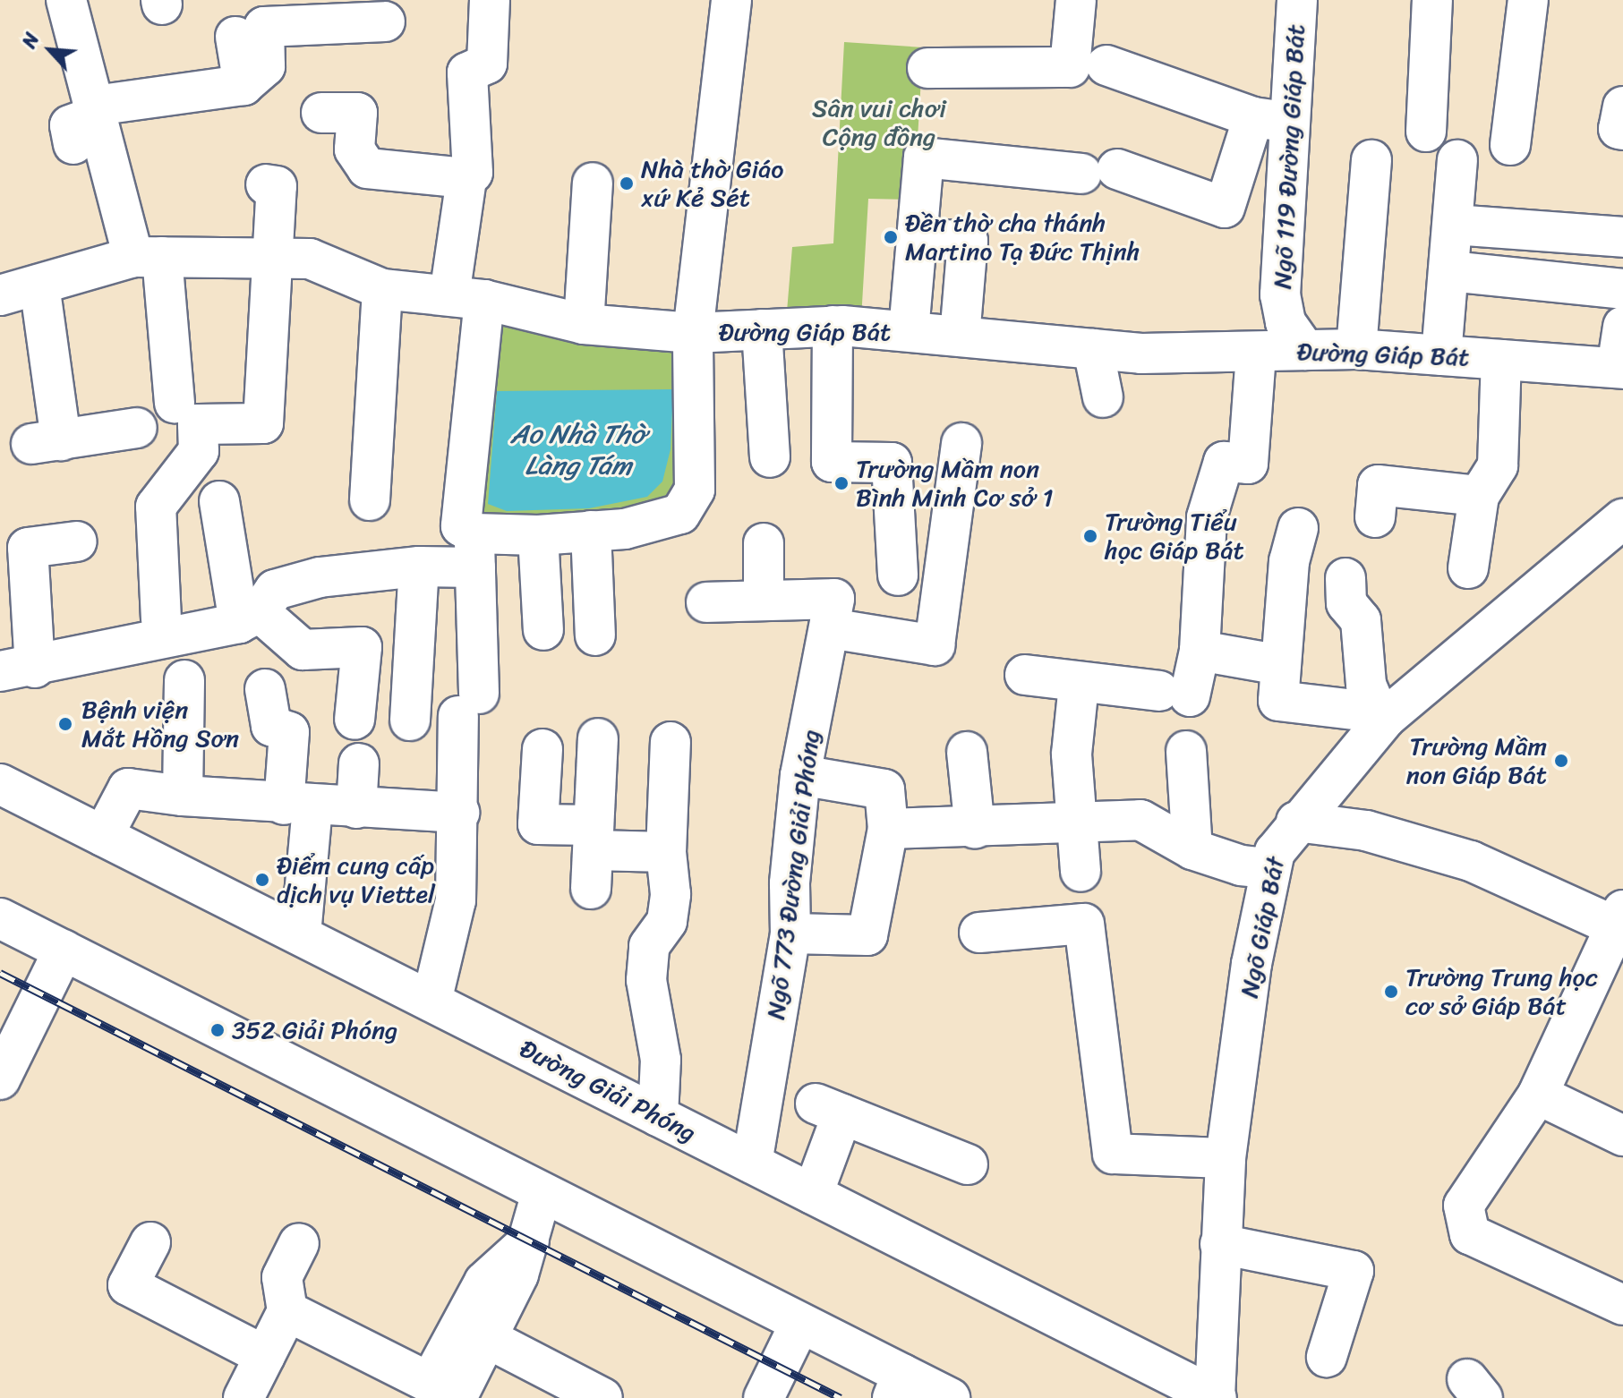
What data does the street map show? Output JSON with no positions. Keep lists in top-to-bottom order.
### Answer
{
  "streets": {
    "street": [
      "Ngõ 119 Đường Giáp Bát",
      "Đường Giáp Bát",
      "Ngõ 773 Đường Giải Phóng",
      "Ngõ Giáp Bát",
      "Đường Giải Phóng"
    ]
  },
  "crossings": [
    ["Ngõ 119 Đường Giáp Bát", "Đường Giáp Bát"],
    ["Ngõ 773 Đường Giải Phóng", "Đường Giải Phóng"],
    ["Ngõ Giáp Bát", "Đường Giải Phóng"]
  ],
  "water": ["Ao Nhà Thờ Làng Tám"],
  "parks": ["Sân vui chơi Cộng đồng"],
  "places": [
    "Nhà thờ Giáo xứ Kẻ Sét",
    "Đền thờ cha thánh Martino Tạ Đức Thịnh",
    "Trường Mầm non Bình Minh Cơ sở 1",
    "Trường Tiểu học Giáp Bát",
    "Bệnh viện Mắt Hồng Sơn",
    "Trường Mầm non Giáp Bát",
    "Điểm cung cấp dịch vụ Viettel",
    "Trường Trung học cơ sở Giáp Bát",
    "352 Giải Phóng"
  ],
  "north": "top left"
}
